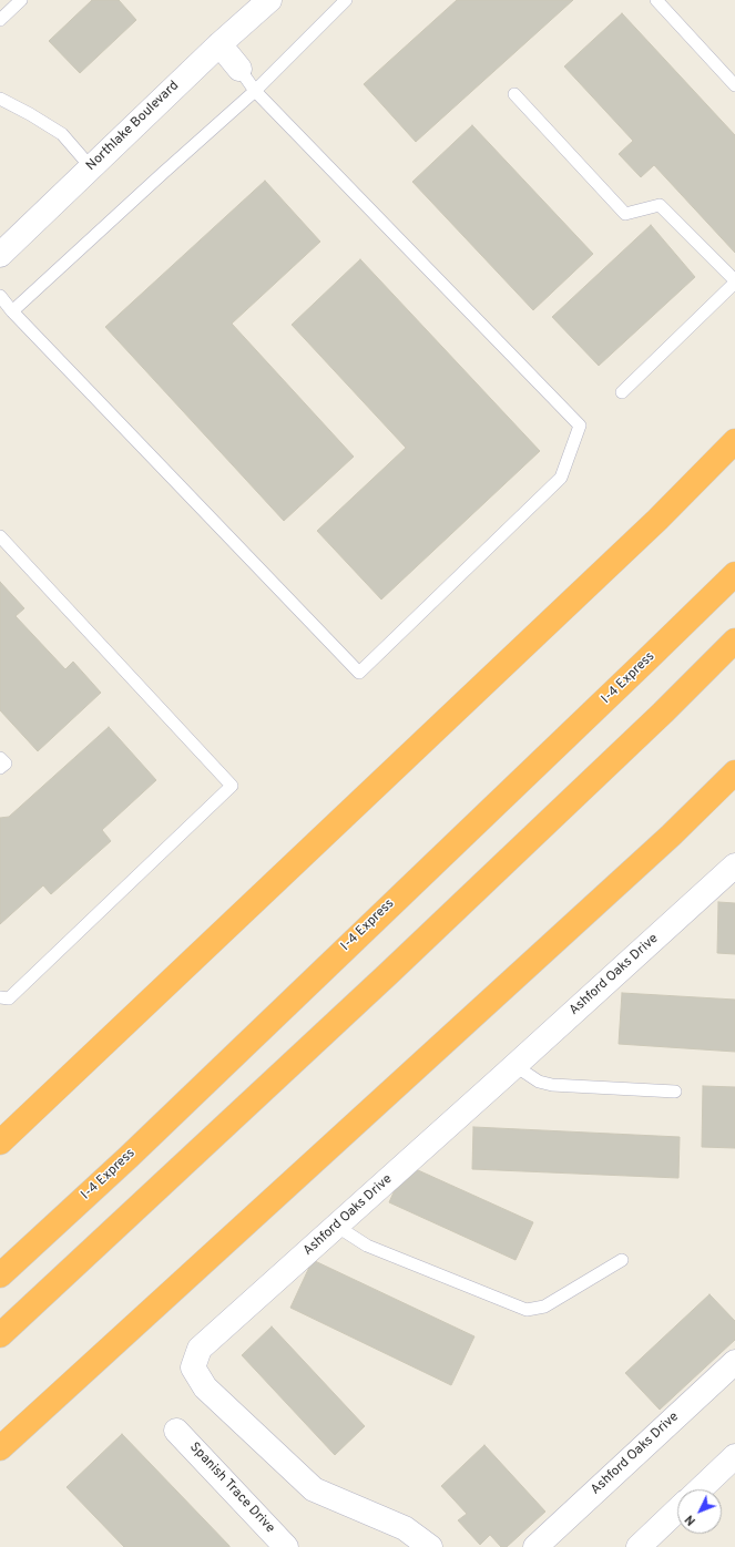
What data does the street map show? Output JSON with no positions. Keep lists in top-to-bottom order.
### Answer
{
  "streets": {
    "highway": ["I-4 Express"],
    "street": ["Northlake Boulevard", "Ashford Oaks Drive", "Spanish Trace Drive"]
  },
  "north": "bottom left"
}
